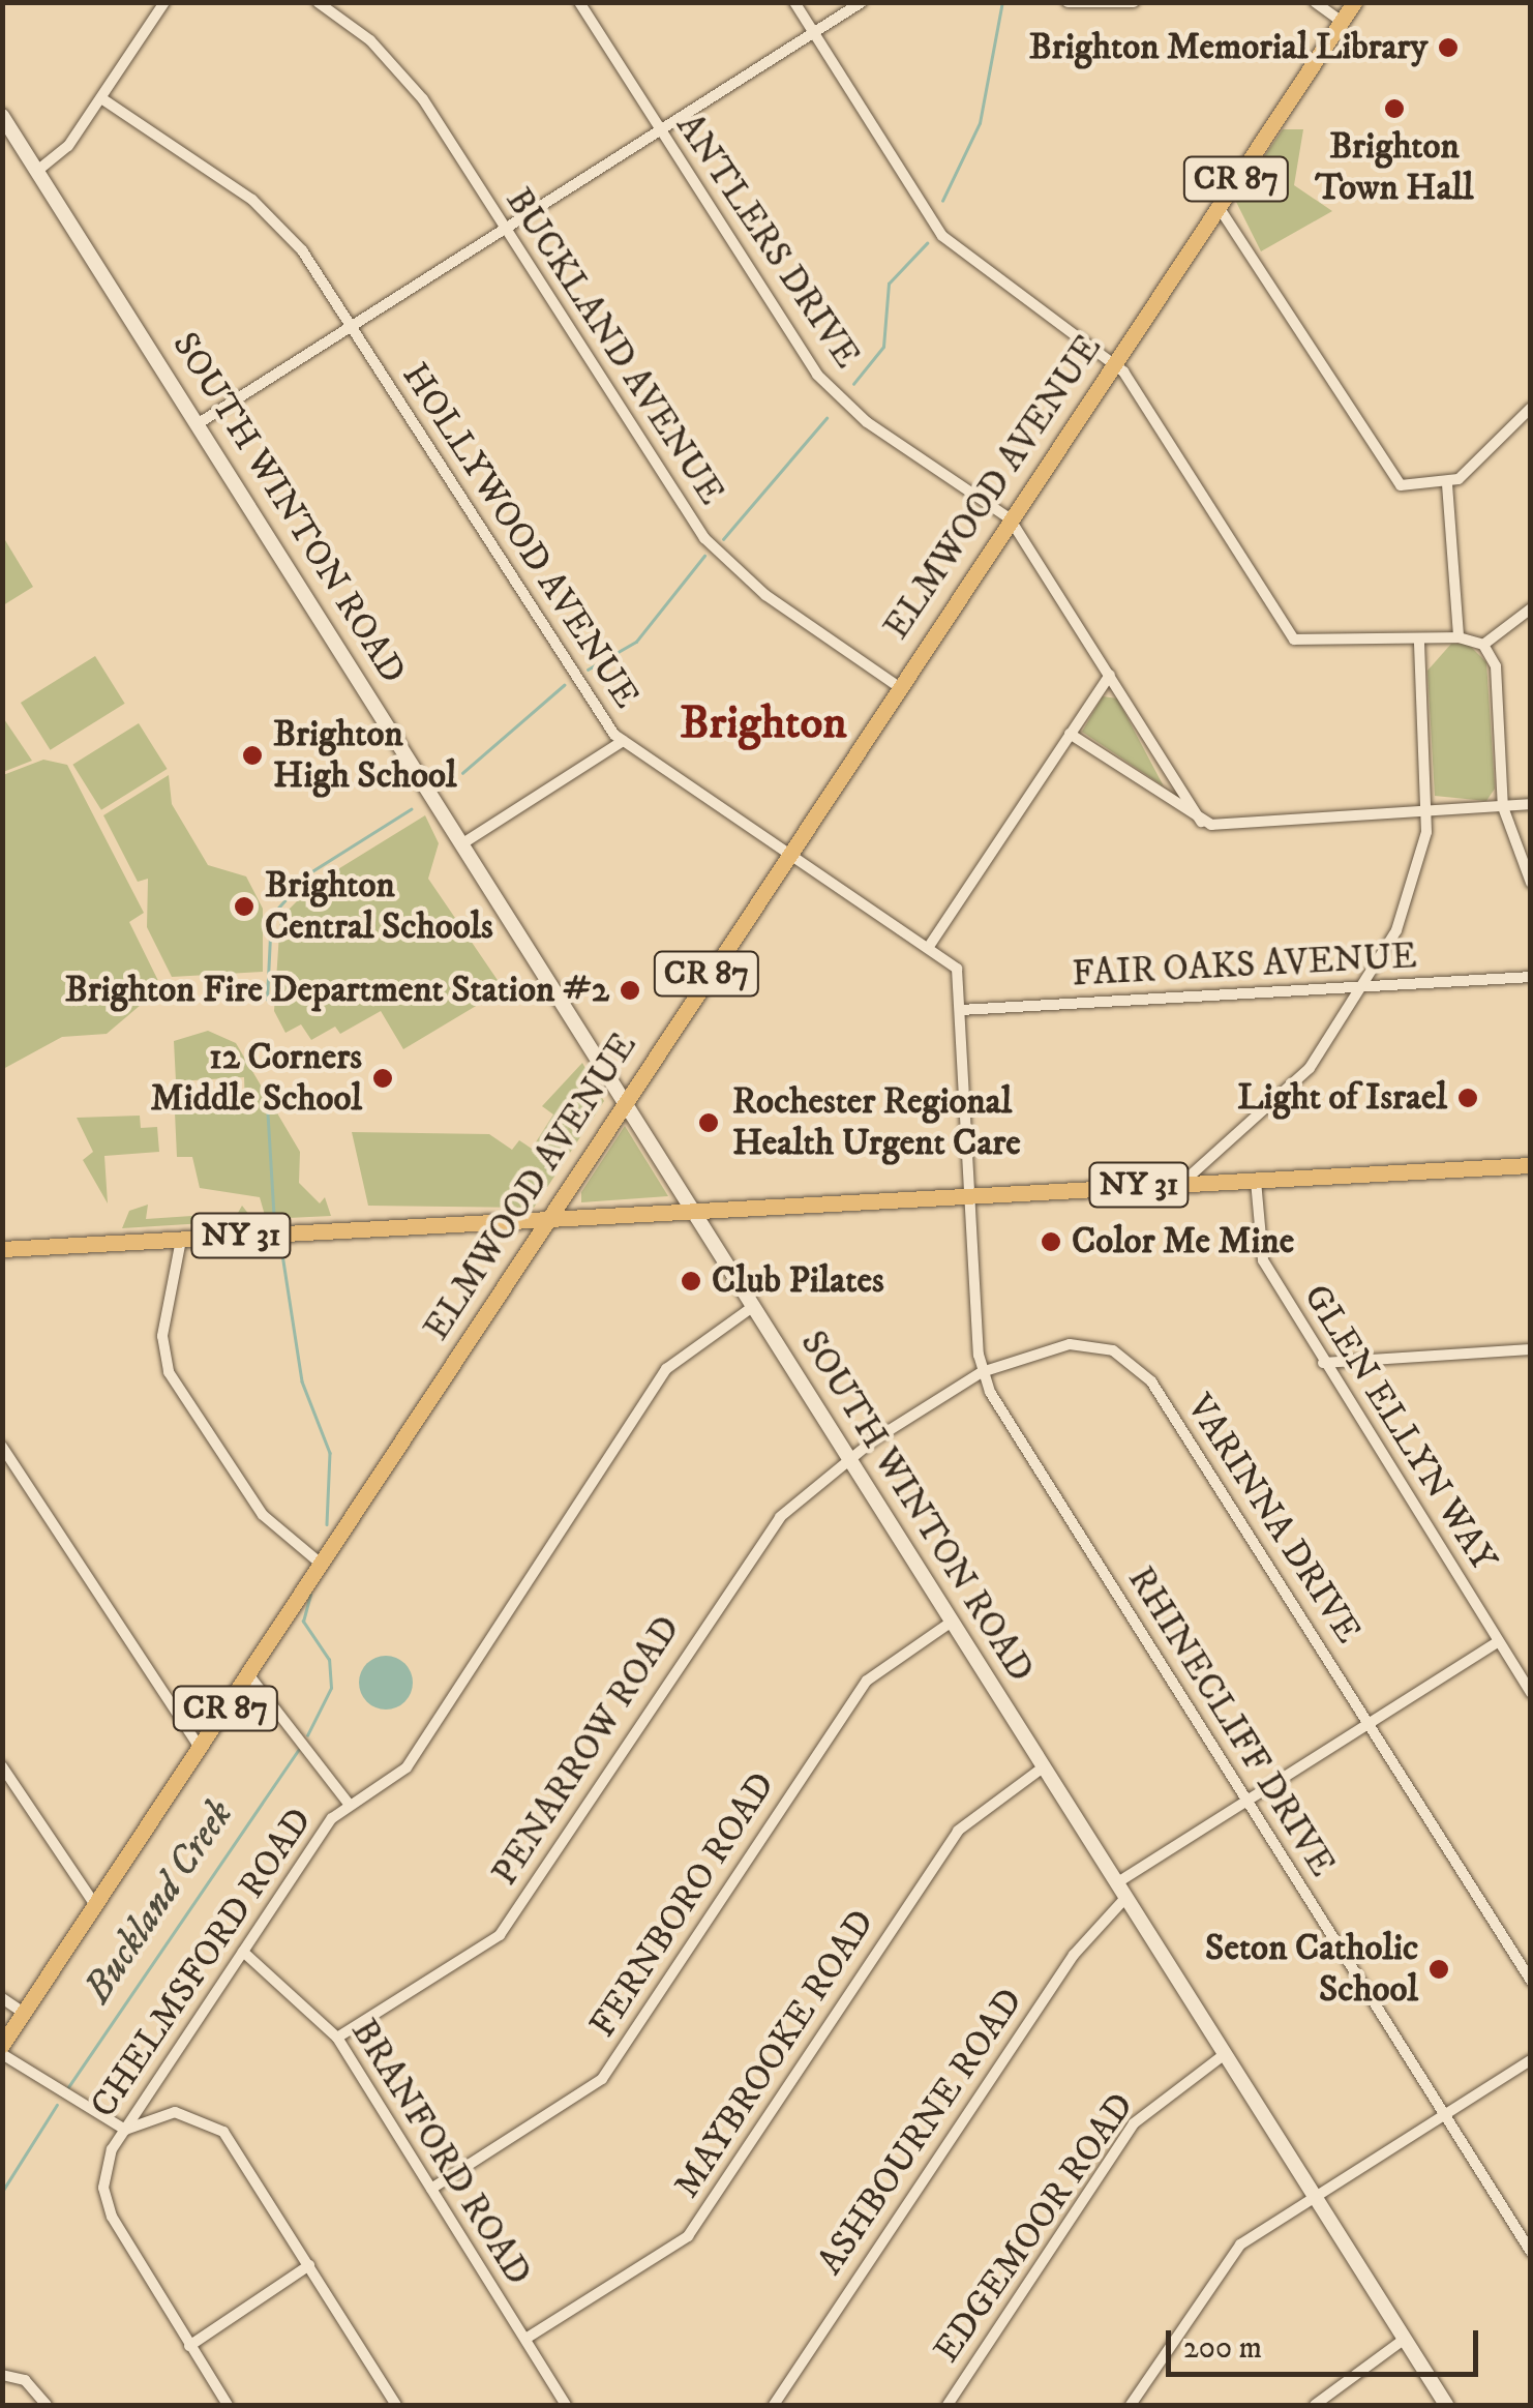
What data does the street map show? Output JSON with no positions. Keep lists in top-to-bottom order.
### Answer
{
  "streets": {
    "main road": [
      "CR 87",
      "ELMWOOD AVENUE",
      "SOUTH WINTON ROAD",
      "NY 31"
    ],
    "street": [
      "ANTLERS DRIVE",
      "BUCKLAND AVENUE",
      "HOLLYWOOD AVENUE",
      "FAIR OAKS AVENUE",
      "GLEN ELLYN WAY",
      "VARINNA DRIVE",
      "RHINECLIFF DRIVE",
      "PENARROW ROAD",
      "FERNBORO ROAD",
      "CHELMSFORD ROAD",
      "MAYBROOKE ROAD",
      "ASHBOURNE ROAD",
      "BRANFORD ROAD",
      "EDGEMOOR ROAD"
    ]
  },
  "crossings": [
    ["ANTLERS DRIVE", "ELMWOOD AVENUE"],
    ["BUCKLAND AVENUE", "ELMWOOD AVENUE"],
    ["ELMWOOD AVENUE", "SOUTH WINTON ROAD"],
    ["ELMWOOD AVENUE", "HOLLYWOOD AVENUE"],
    ["ELMWOOD AVENUE", "NY 31"],
    ["SOUTH WINTON ROAD", "NY 31"],
    ["SOUTH WINTON ROAD", "VARINNA DRIVE"],
    ["SOUTH WINTON ROAD", "PENARROW ROAD"],
    ["SOUTH WINTON ROAD", "FERNBORO ROAD"],
    ["SOUTH WINTON ROAD", "CHELMSFORD ROAD"],
    ["SOUTH WINTON ROAD", "MAYBROOKE ROAD"],
    ["SOUTH WINTON ROAD", "ASHBOURNE ROAD"],
    ["SOUTH WINTON ROAD", "EDGEMOOR ROAD"],
    ["HOLLYWOOD AVENUE", "FAIR OAKS AVENUE"],
    ["HOLLYWOOD AVENUE", "NY 31"],
    ["HOLLYWOOD AVENUE", "RHINECLIFF DRIVE"],
    ["NY 31", "GLEN ELLYN WAY"],
    ["NY 31", "RHINECLIFF DRIVE"],
    ["VARINNA DRIVE", "RHINECLIFF DRIVE"],
    ["VARINNA DRIVE", "PENARROW ROAD"],
    ["PENARROW ROAD", "BRANFORD ROAD"],
    ["FERNBORO ROAD", "BRANFORD ROAD"],
    ["CHELMSFORD ROAD", "BRANFORD ROAD"],
    ["MAYBROOKE ROAD", "BRANFORD ROAD"]
  ],
  "districts": ["Brighton"],
  "water": ["Buckland Creek"],
  "places": [
    "Brighton Memorial Library",
    "Brighton Town Hall",
    "Brighton High School",
    "Brighton Central Schools",
    "Brighton Fire Department Station #2",
    "12 Corners Middle School",
    "Light of Israel",
    "Rochester Regional Health Urgent Care",
    "Color Me Mine",
    "Club Pilates",
    "Seton Catholic School"
  ],
  "scale_bar": "200 m"
}
